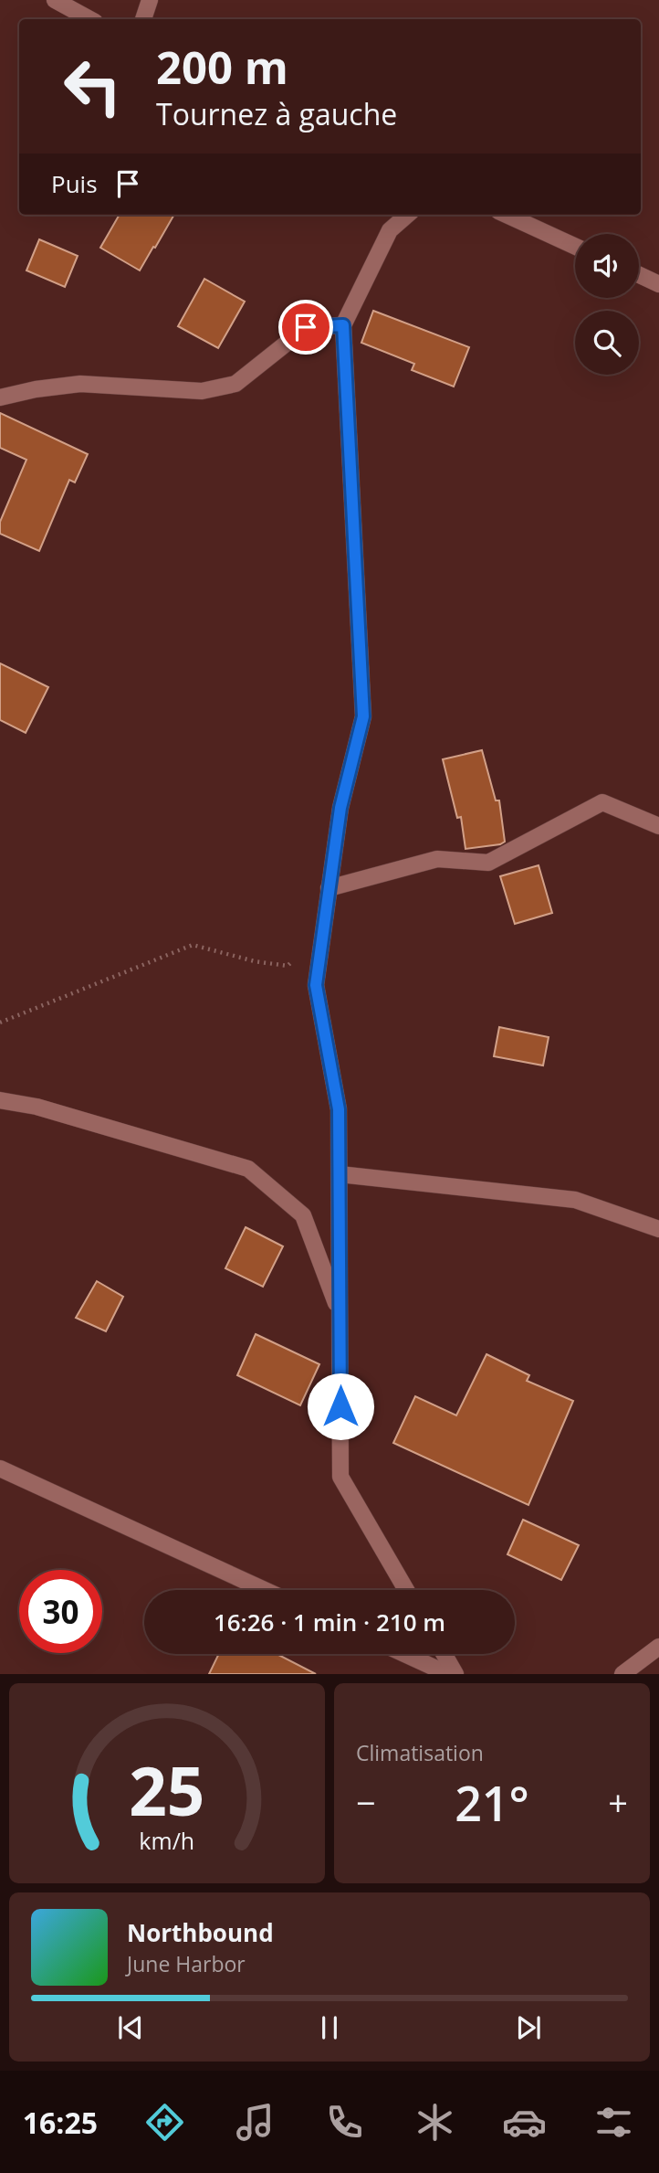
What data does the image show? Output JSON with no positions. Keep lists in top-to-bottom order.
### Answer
{
  "page": {
    "turn": ["200 m", "Tournez à gauche"],
    "then": "Puis",
    "limit": "30",
    "trip": "16:26 · 1 min · 210 m",
    "tile": "Climatisation",
    "heat": ["−", "21°", "+"],
    "song": ["Northbound", "June Harbor"],
    "tabs": "16:25",
    "gauge": ["25", "km/h"]
  }
}
